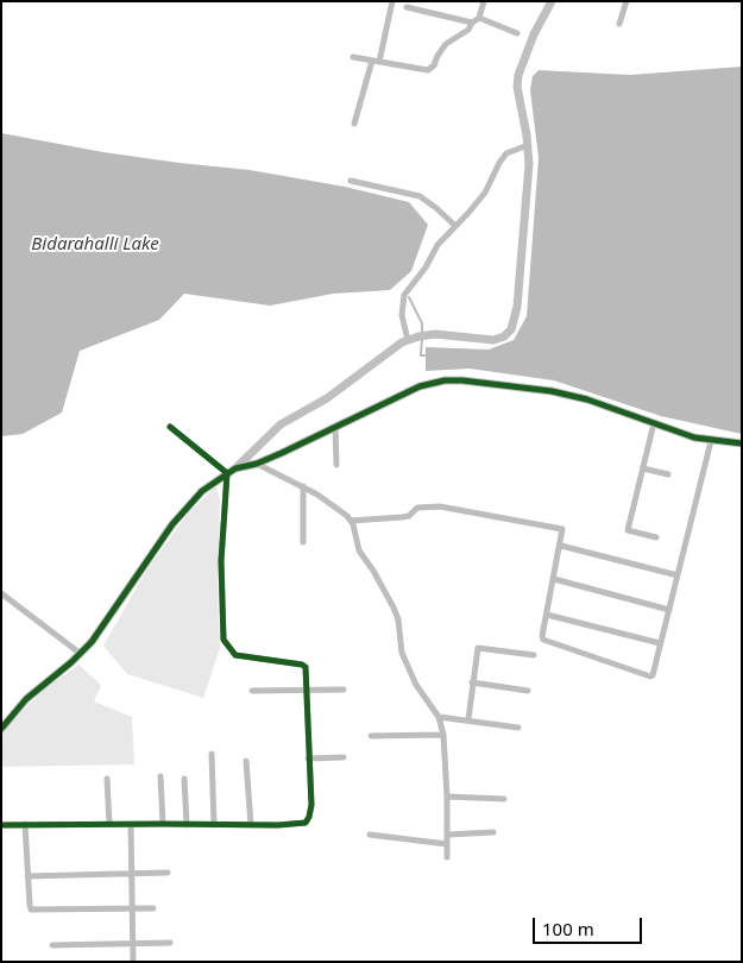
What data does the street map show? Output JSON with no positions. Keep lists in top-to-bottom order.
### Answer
{
  "water": ["Bidarahalli Lake"],
  "scale_bar": "100 m"
}
